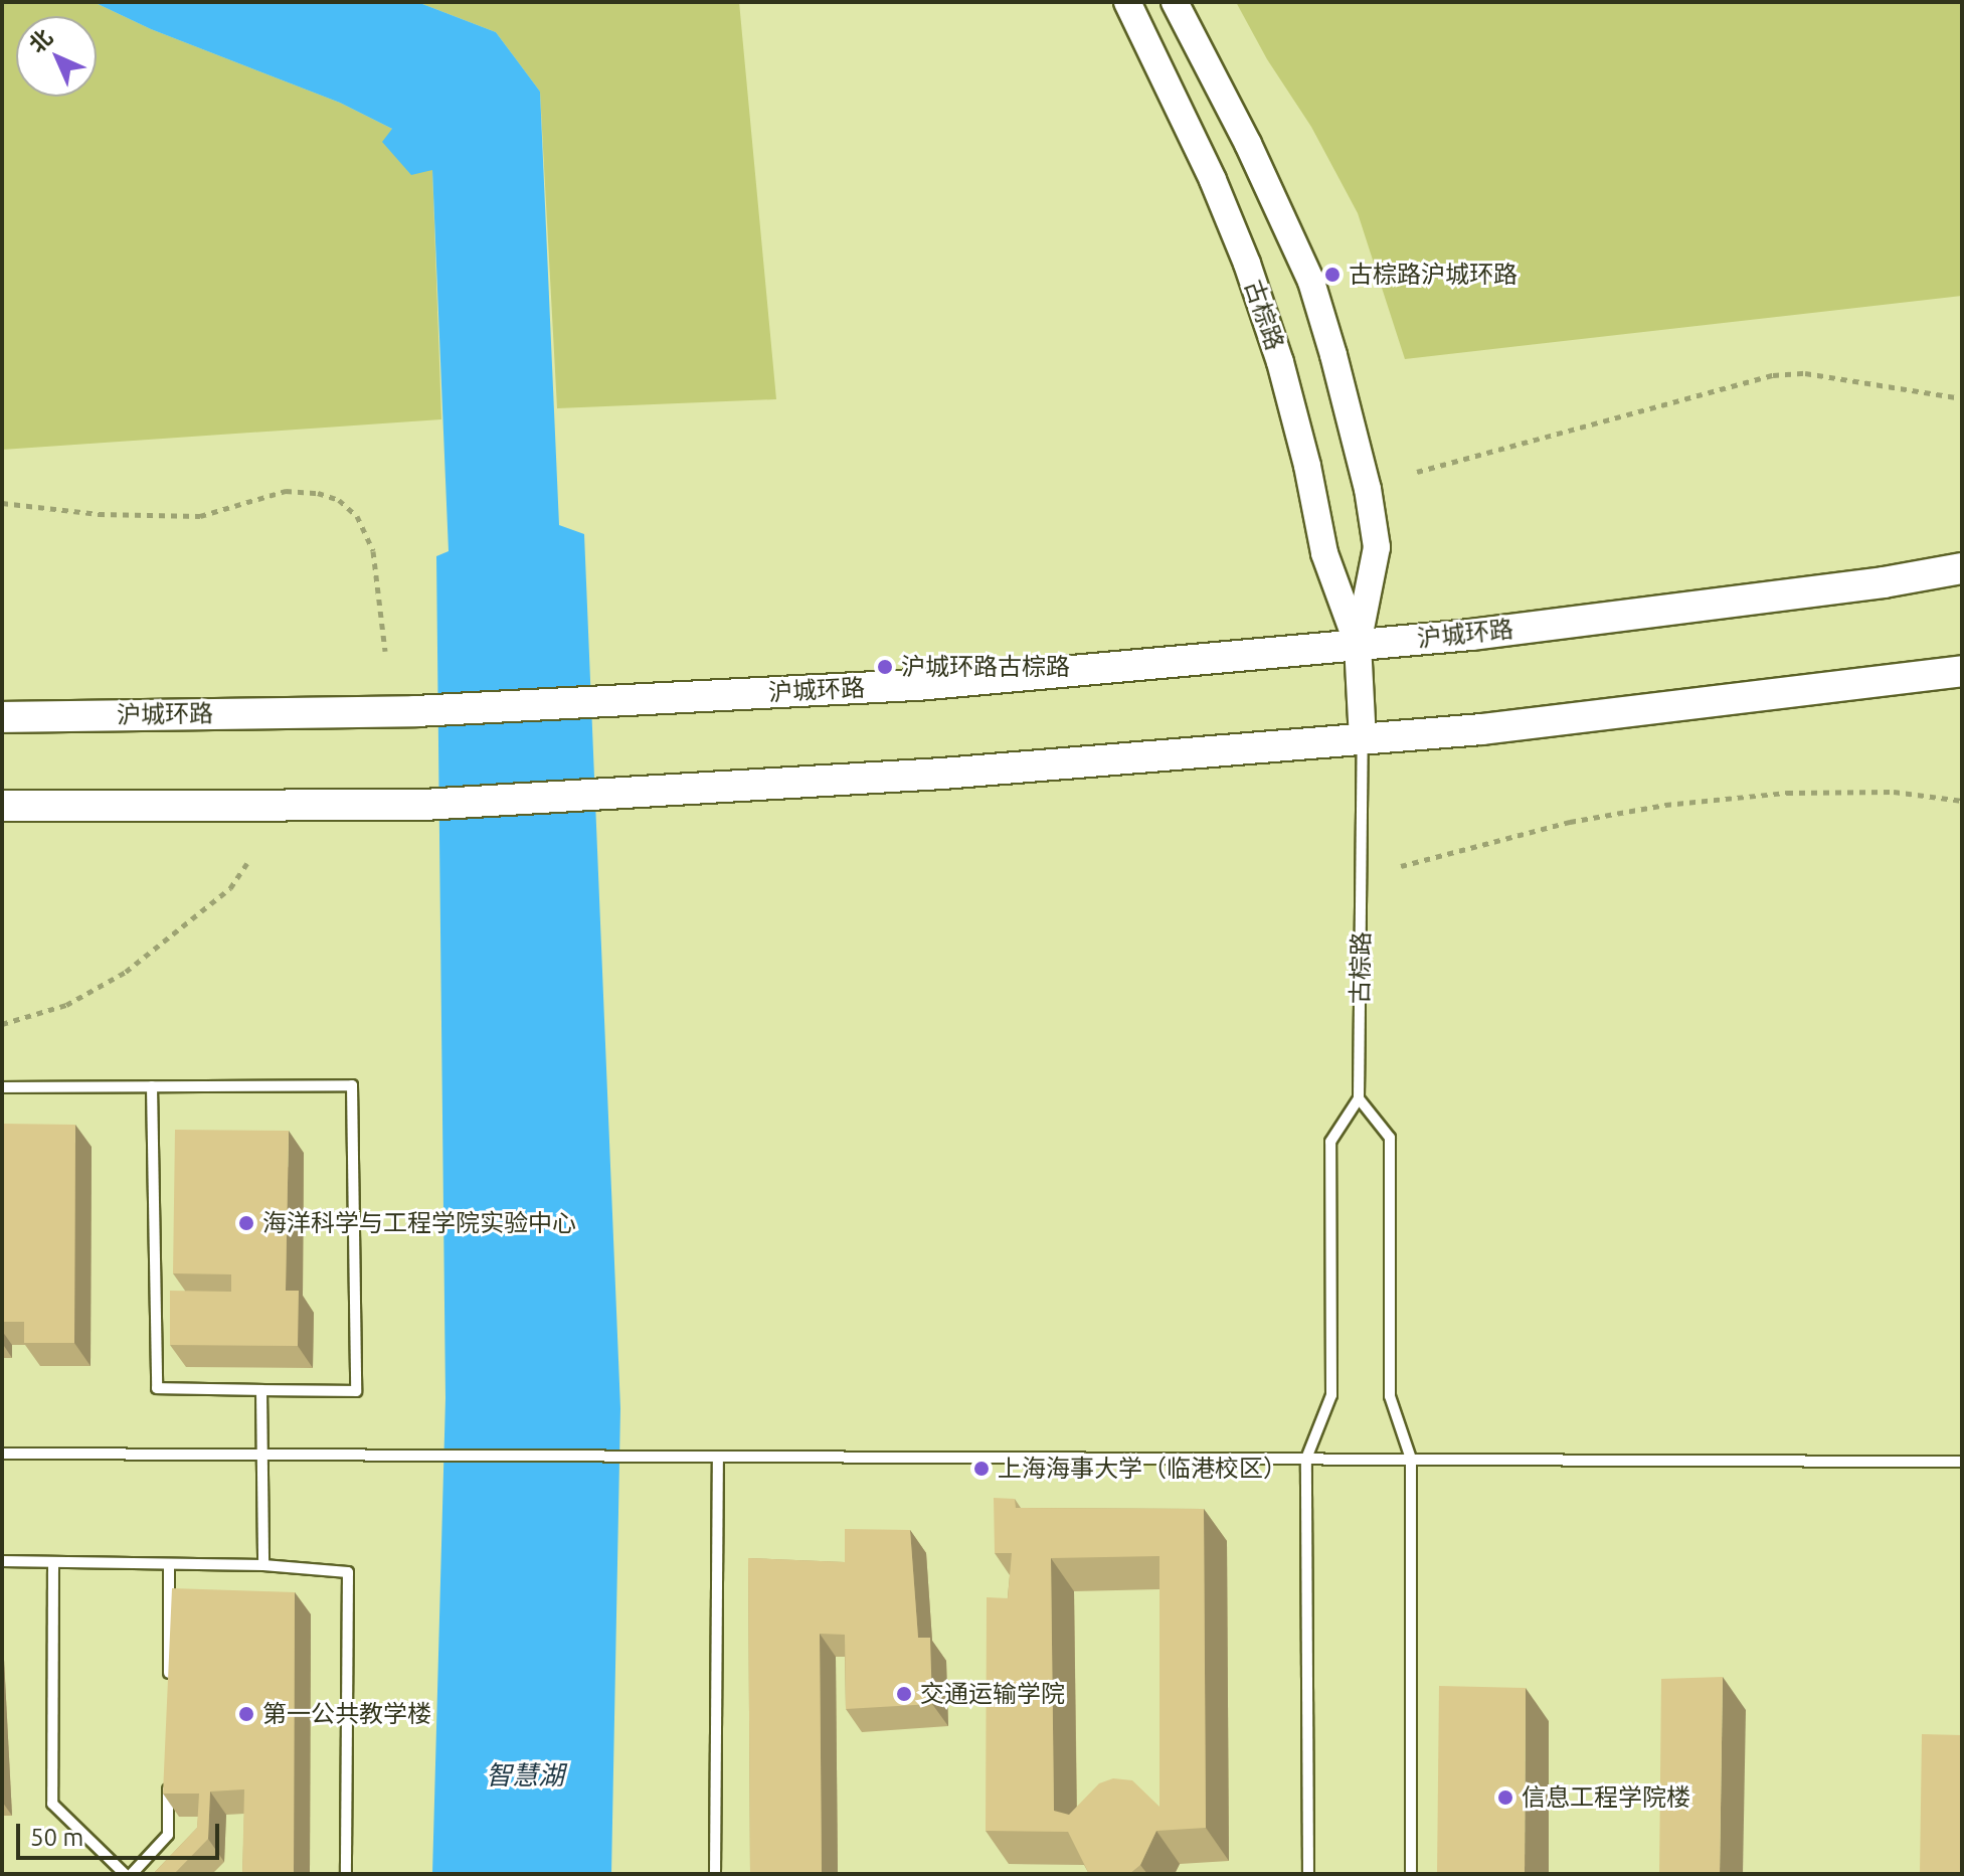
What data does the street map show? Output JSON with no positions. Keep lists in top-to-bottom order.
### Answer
{
  "streets": {
    "main road": ["沪城环路"],
    "street": ["古棕路"]
  },
  "crossings": [
    ["古棕路", "沪城环路"]
  ],
  "water": ["智慧湖"],
  "places": [
    "古棕路沪城环路",
    "沪城环路古棕路",
    "海洋科学与工程学院实验中心",
    "上海海事大学（临港校区）",
    "交通运输学院",
    "第一公共教学楼",
    "信息工程学院楼"
  ],
  "scale_bar": "50 m",
  "north": "top left"
}
